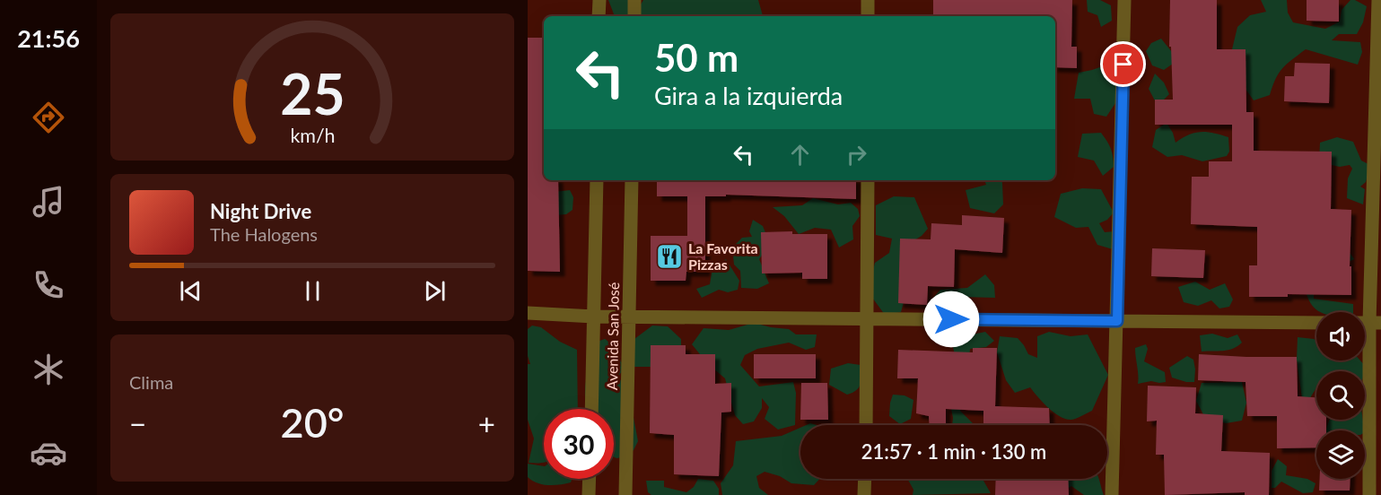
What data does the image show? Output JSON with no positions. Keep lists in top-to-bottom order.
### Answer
{
  "streets": {
    "street": ["Avenida San José"]
  },
  "places": {
    "restaurant": ["La Favorita Pizzas"]
  },
  "page": {
    "tabs": "21:56",
    "turn": ["50 m", "Gira a la izquierda"],
    "song": ["Night Drive", "The Halogens"],
    "tile": "Clima",
    "heat": ["−", "20°", "+"],
    "limit": "30",
    "trip": "21:57 · 1 min · 130 m",
    "gauge": ["25", "km/h"]
  }
}
